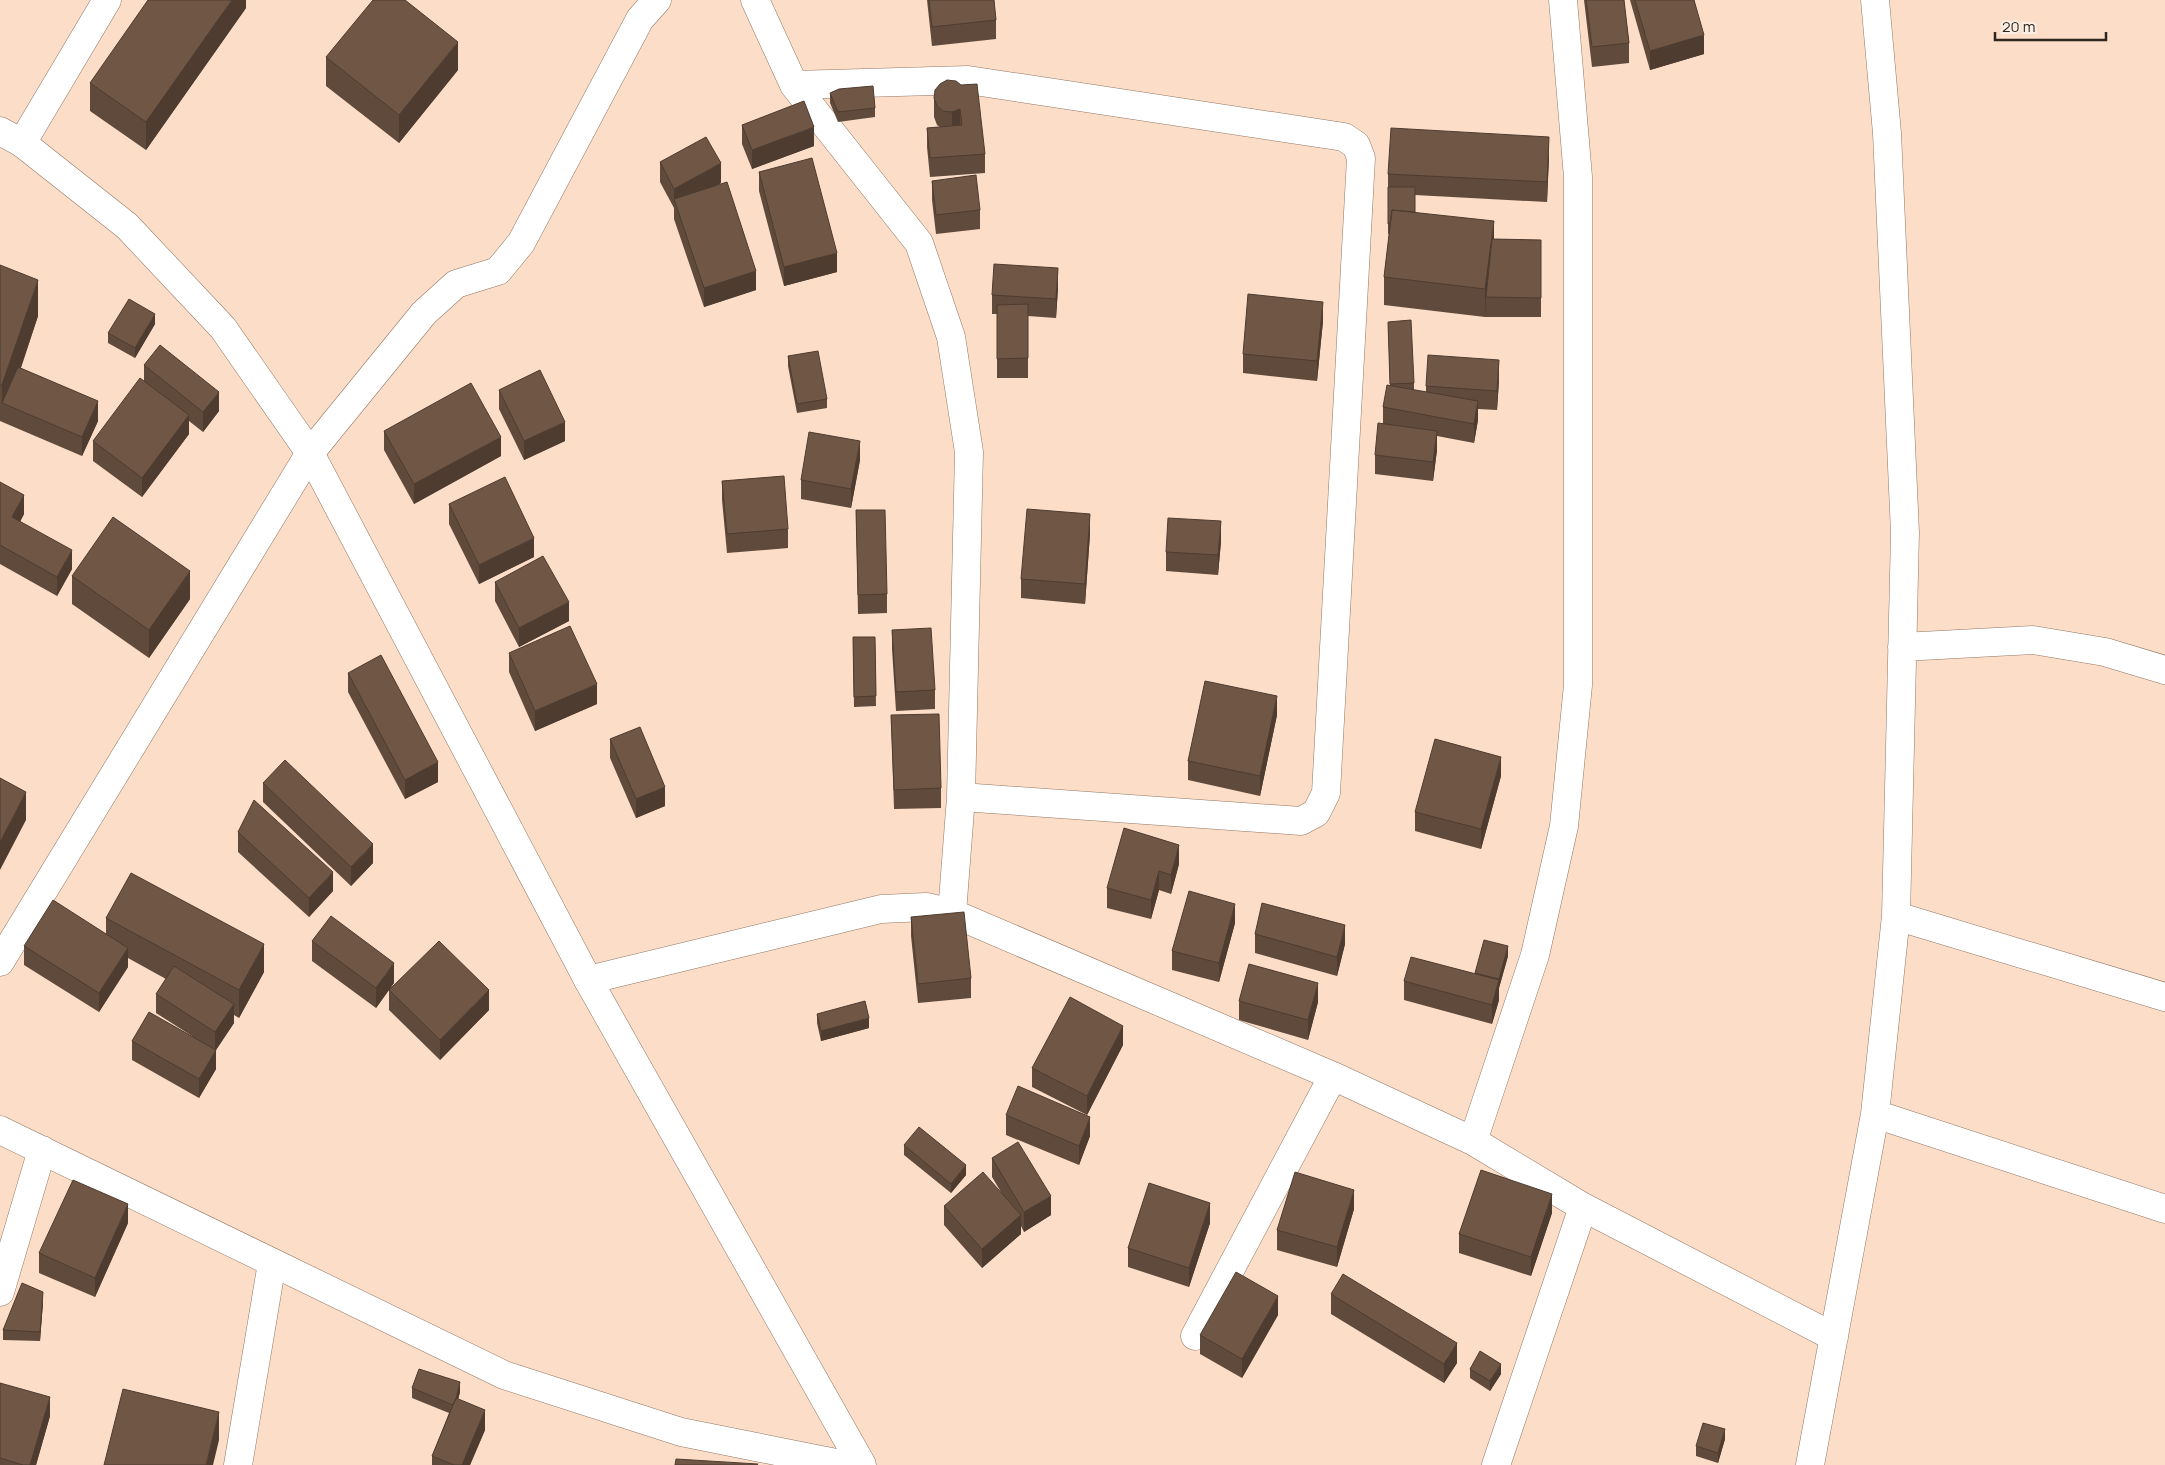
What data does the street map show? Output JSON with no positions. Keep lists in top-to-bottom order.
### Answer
{
  "scale_bar": "20 m"
}
